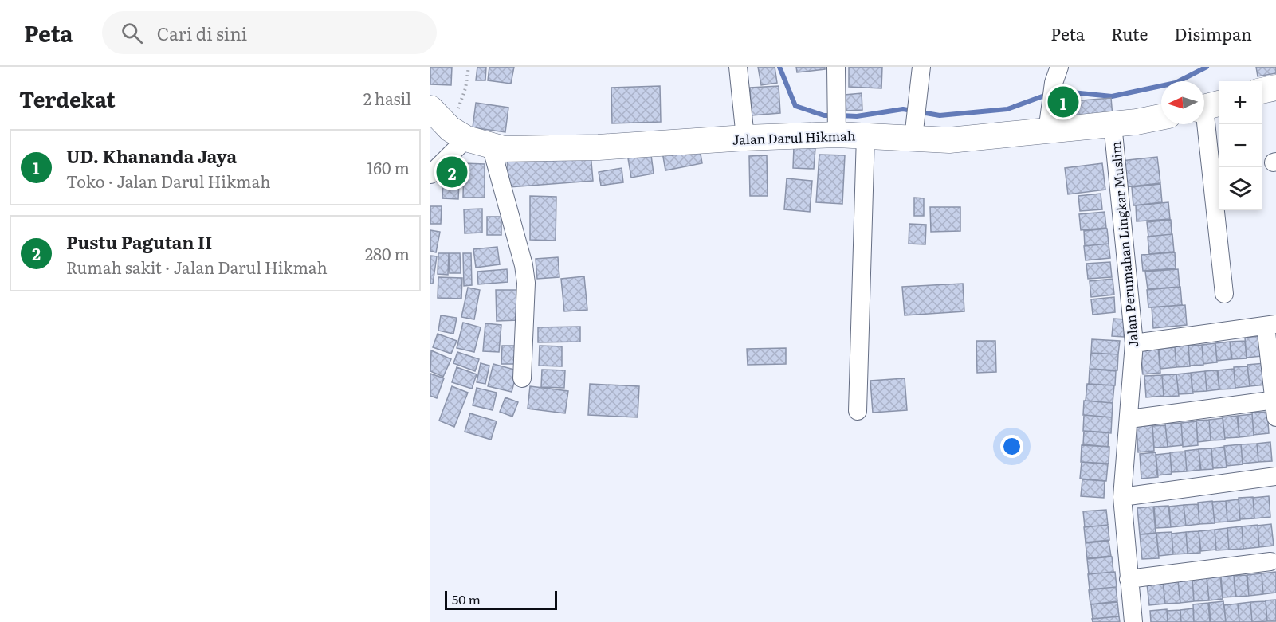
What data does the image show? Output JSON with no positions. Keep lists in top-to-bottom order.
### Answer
{
  "streets": {
    "street": ["Jalan Darul Hikmah", "Jalan Perumahan Lingkar Muslim"]
  },
  "crossings": [
    ["Jalan Darul Hikmah", "Jalan Perumahan Lingkar Muslim"]
  ],
  "scale_bar": "50 m",
  "north": "left",
  "page": {
    "header": "Peta",
    "search": "Cari di sini",
    "nav": ["Peta", "Rute", "Disimpan"],
    "heading": ["Terdekat", "2 hasil"],
    "map_buttons": ["+", "−"],
    "pins": ["1", "2"],
    "list": [
      {
        "mark": "1",
        "name": "UD. Khananda Jaya",
        "note": "Toko · Jalan Darul Hikmah",
        "value": "160 m"
      },
      {
        "mark": "2",
        "name": "Pustu Pagutan II",
        "note": "Rumah sakit · Jalan Darul Hikmah",
        "value": "280 m"
      }
    ],
    "scale": "50 m"
  }
}
